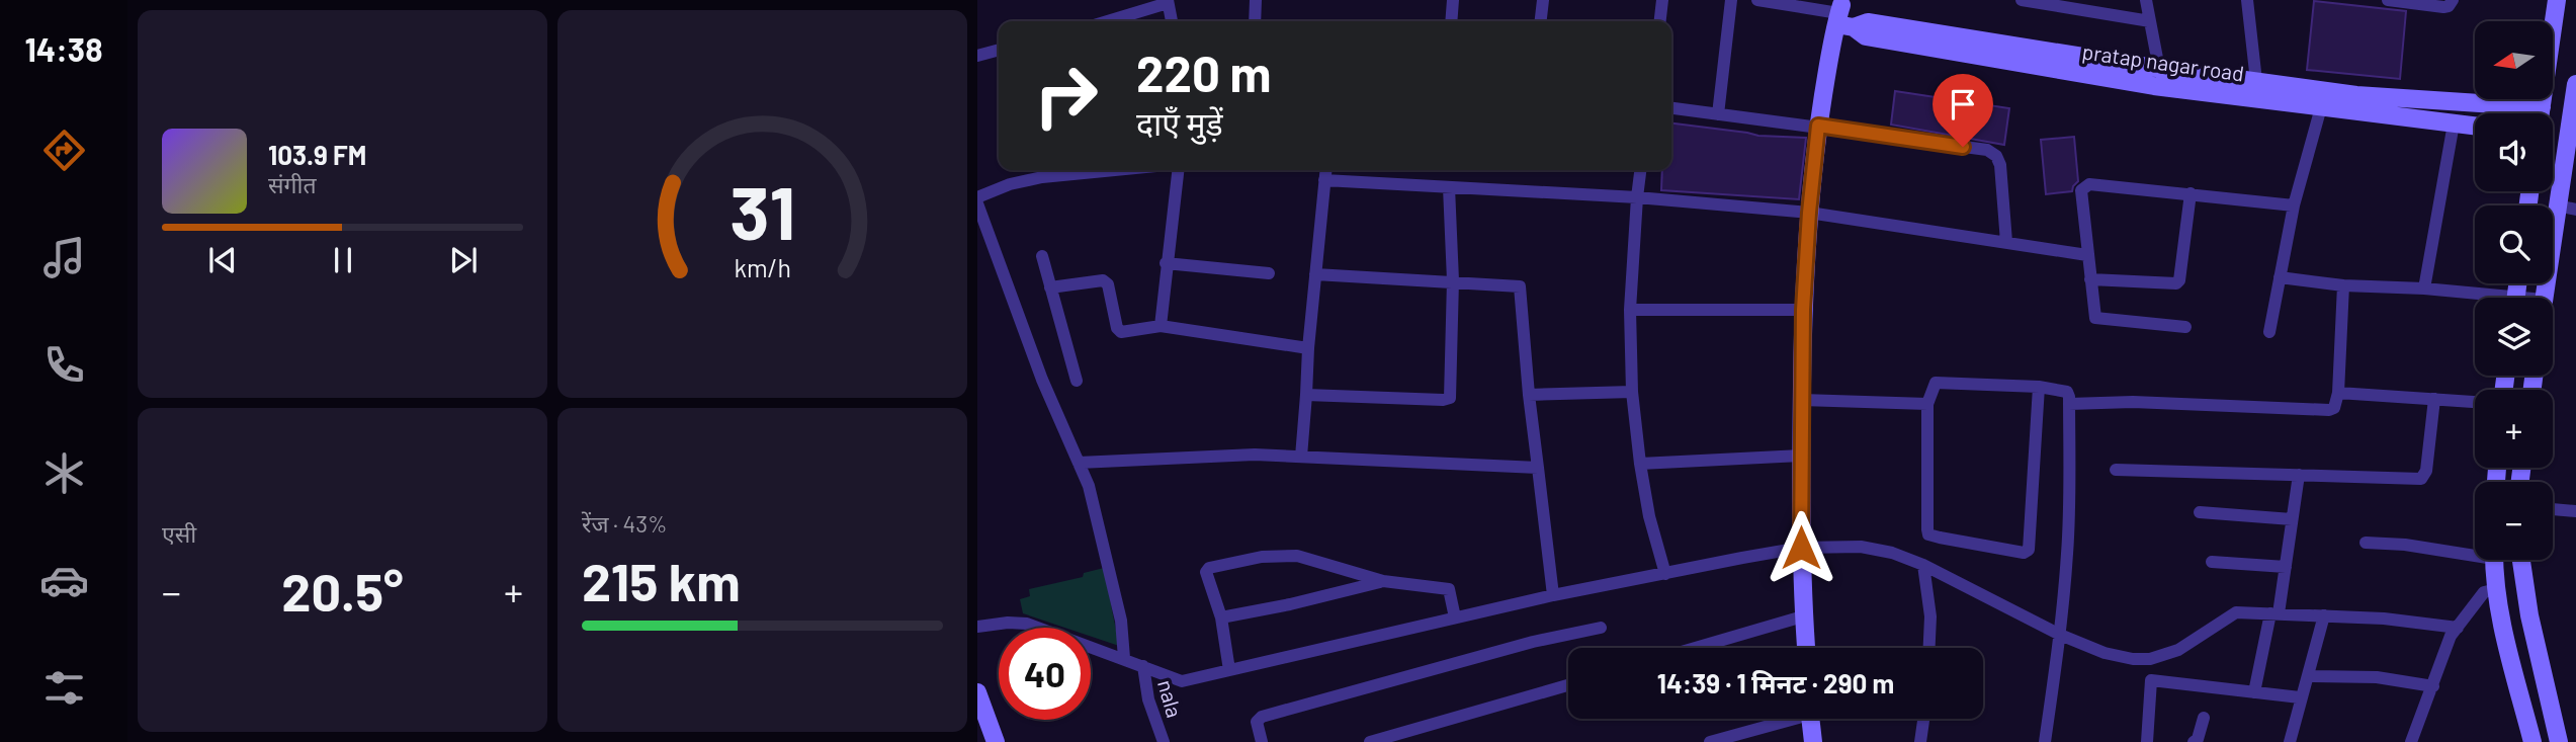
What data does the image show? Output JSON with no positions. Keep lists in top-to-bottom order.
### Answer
{
  "streets": {
    "street": ["pratap nagar road", "nala"]
  },
  "north": "left",
  "page": {
    "tabs": "14:38",
    "map_buttons": ["+", "−"],
    "turn": ["220 m", "दाएँ मुड़ें"],
    "song": ["103.9 FM", "संगीत"],
    "tile": [
      "एसी",
      ["रेंज · 43%", "215 km"]
    ],
    "heat": ["−", "20.5°", "+"],
    "limit": "40",
    "trip": "14:39 · 1 मिनट · 290 m",
    "gauge": ["31", "km/h"]
  }
}
